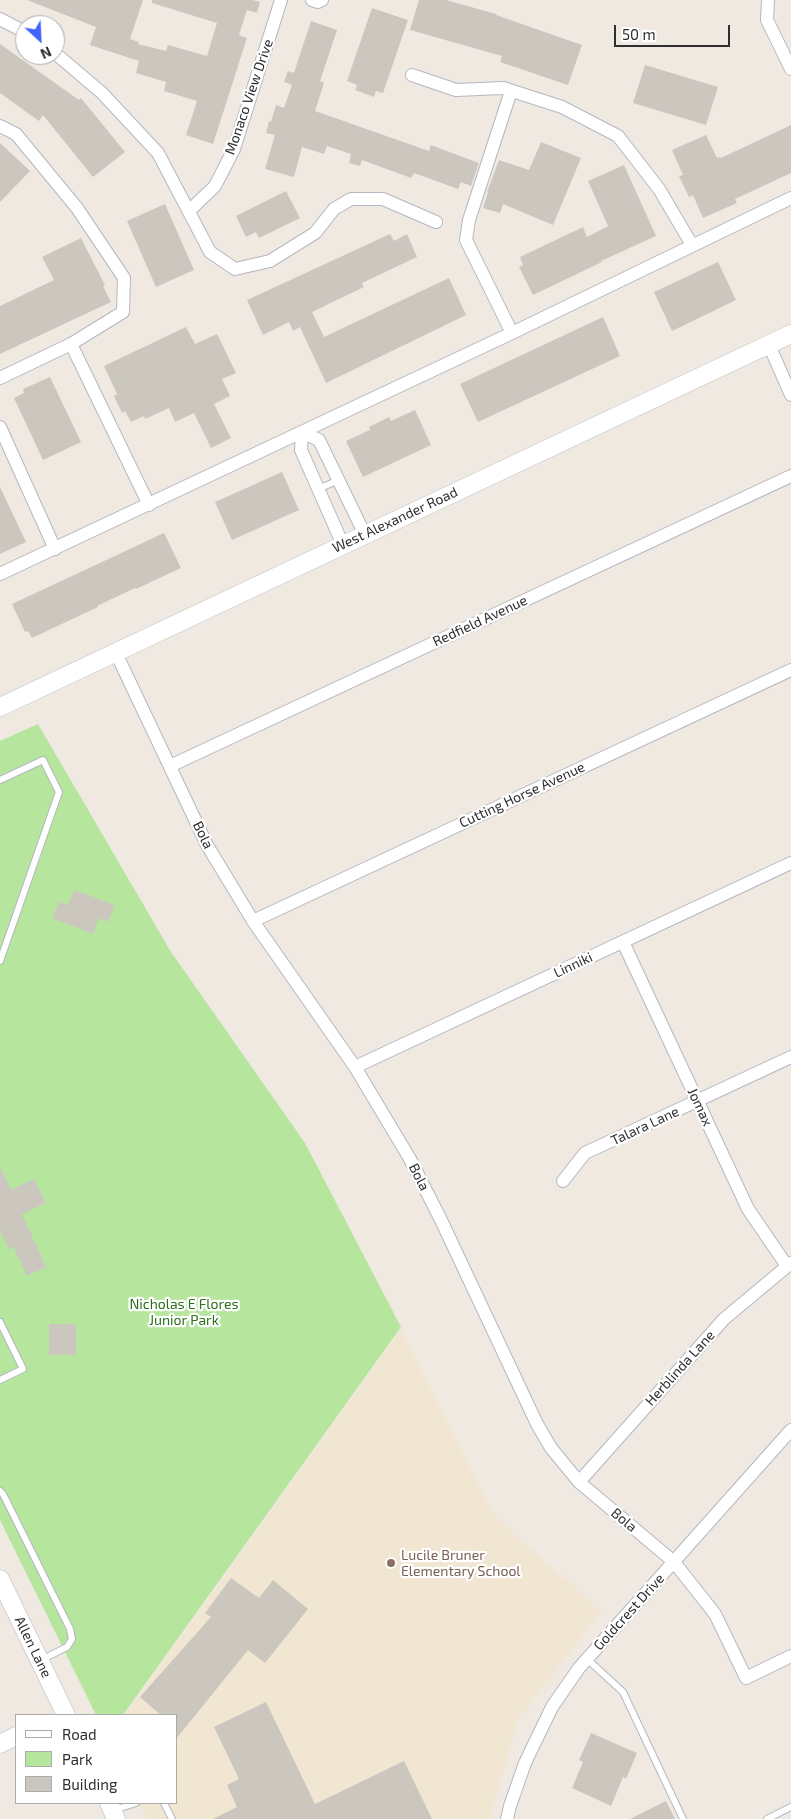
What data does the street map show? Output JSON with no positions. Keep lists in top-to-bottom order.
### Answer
{
  "streets": {
    "main road": ["West Alexander Road", "Allen Lane"],
    "street": [
      "Monaco View Drive",
      "Redfield Avenue",
      "Cutting Horse Avenue",
      "Bola",
      "Linniki",
      "Jomax",
      "Talara Lane",
      "Herblinda Lane",
      "Goldcrest Drive"
    ]
  },
  "crossings": [
    ["West Alexander Road", "Bola"],
    ["Redfield Avenue", "Bola"],
    ["Cutting Horse Avenue", "Bola"],
    ["Bola", "Linniki"],
    ["Bola", "Herblinda Lane"],
    ["Bola", "Goldcrest Drive"],
    ["Linniki", "Jomax"],
    ["Jomax", "Talara Lane"],
    ["Jomax", "Herblinda Lane"]
  ],
  "parks": ["Nicholas E Flores Junior Park"],
  "places": ["Lucile Bruner Elementary School"],
  "legend": ["Road", "Park", "Building"],
  "scale_bar": "50 m",
  "north": "bottom right"
}
